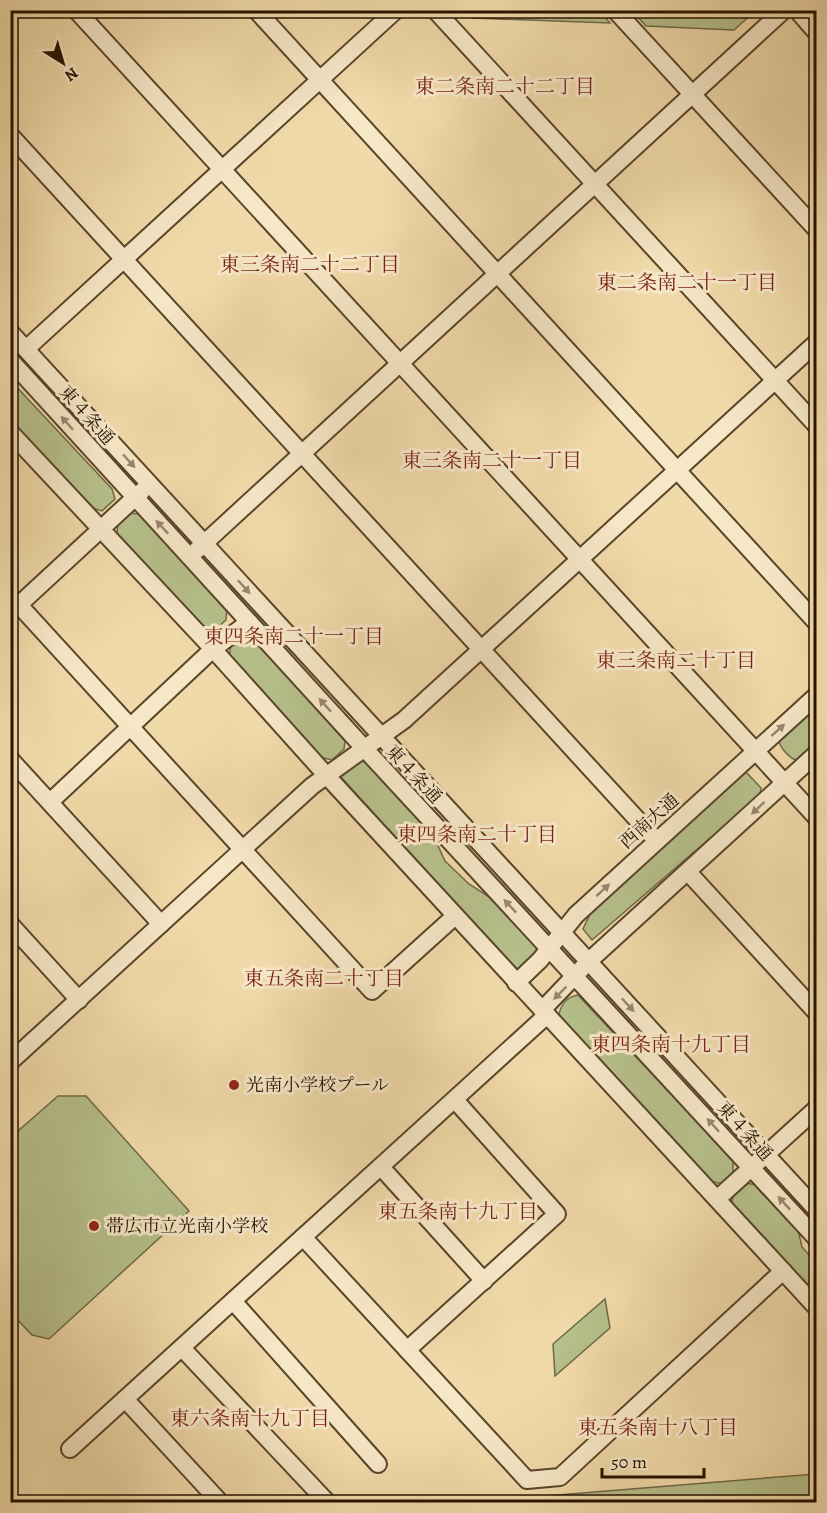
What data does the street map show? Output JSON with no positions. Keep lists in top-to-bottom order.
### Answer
{
  "streets": {
    "street": ["東４条通", "西南大通"]
  },
  "crossings": [
    ["東４条通", "西南大通"]
  ],
  "districts": [
    "東二条南二十二丁目",
    "東三条南二十二丁目",
    "東二条南二十一丁目",
    "東三条南二十一丁目",
    "東四条南二十一丁目",
    "東三条南二十丁目",
    "東四条南二十丁目",
    "東五条南二十丁目",
    "東四条南十九丁目",
    "東五条南十九丁目",
    "東六条南十九丁目",
    "東五条南十八丁目"
  ],
  "places": ["光南小学校プール", "帯広市立光南小学校"],
  "scale_bar": "50 m",
  "north": "bottom right"
}
